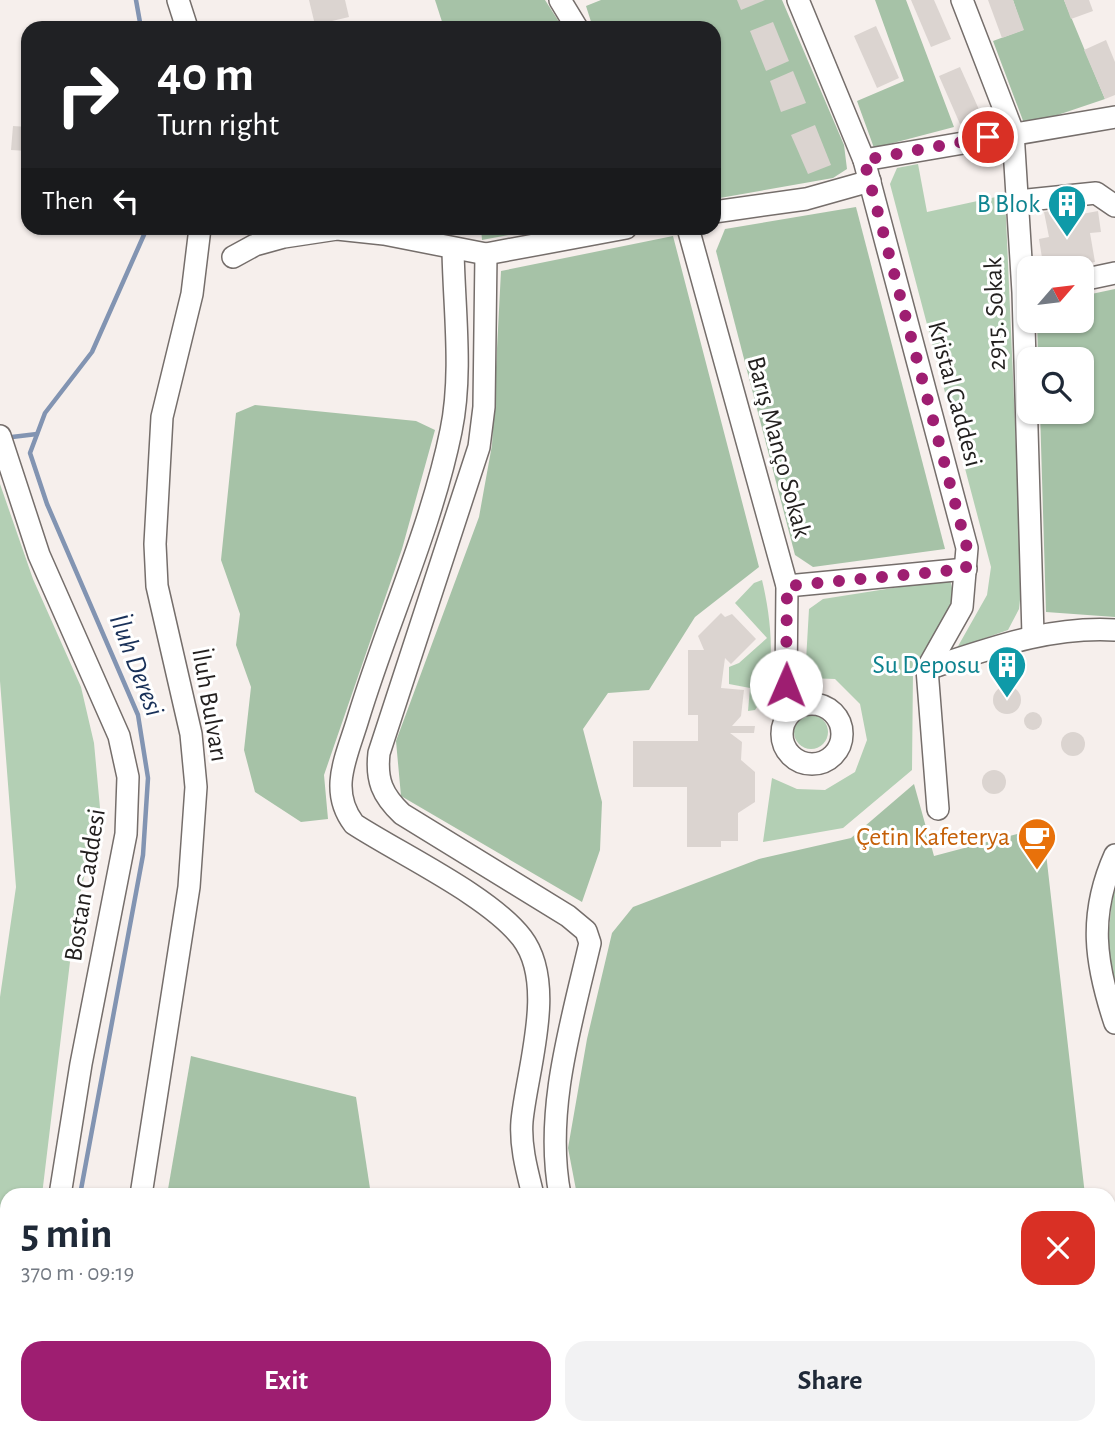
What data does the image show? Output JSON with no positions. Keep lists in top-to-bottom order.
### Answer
{
  "streets": {
    "street": [
      "2915. Sokak",
      "Kristal Caddesi",
      "Barış Manço Sokak",
      "İluh Bulvarı",
      "Bostan Caddesi"
    ]
  },
  "water": ["İluh Deresi"],
  "places": {
    "building": ["B Blok", "Su Deposu"],
    "cafe": ["Çetin Kafeterya"]
  },
  "north": "top right",
  "page": {
    "turn": ["40 m", "Turn right"],
    "then": "Then",
    "heading": ["5 min", "370 m · 09:19"],
    "buttons": ["Exit", "Share"]
  }
}
